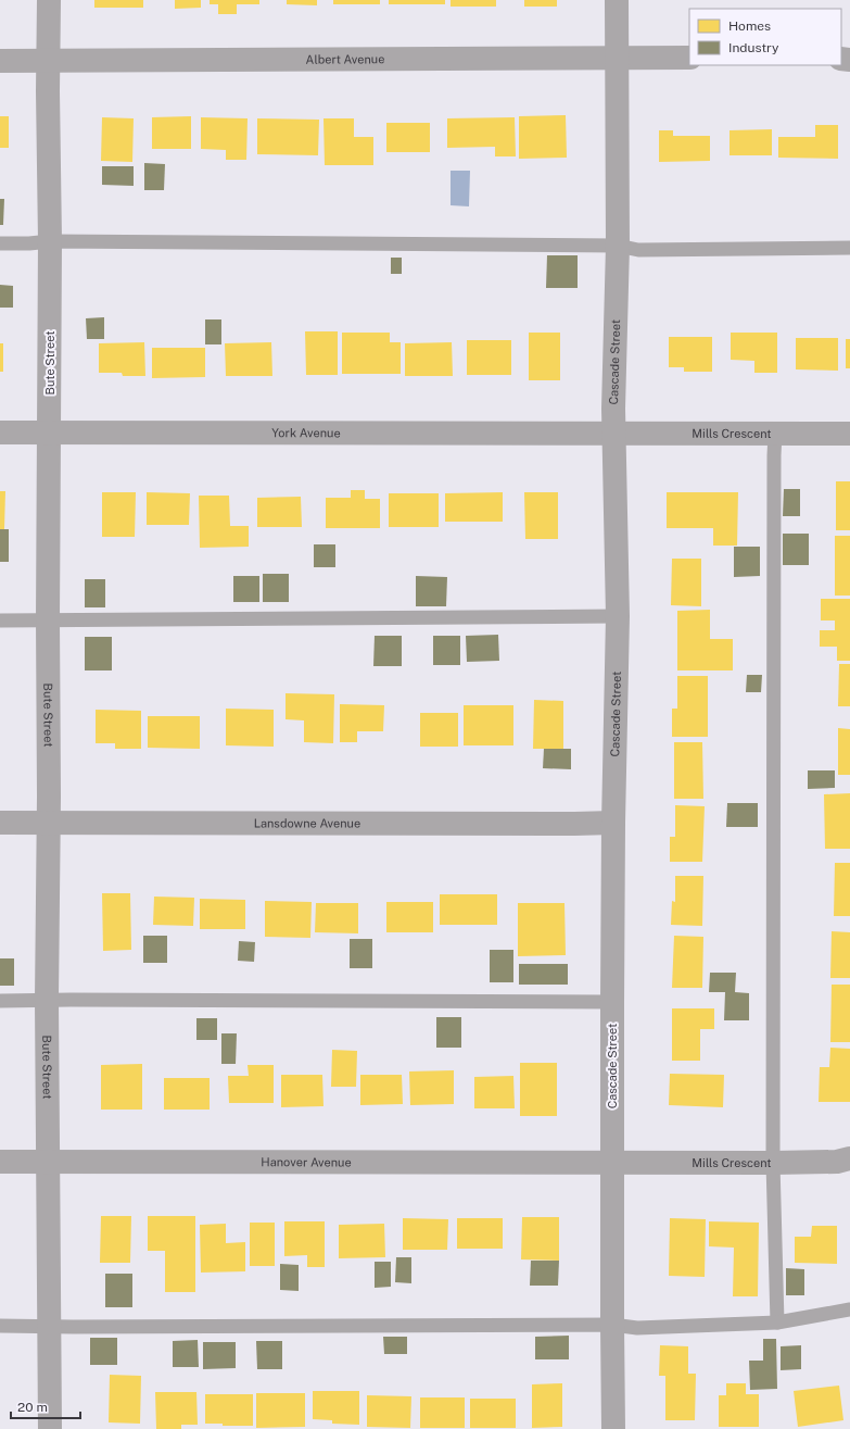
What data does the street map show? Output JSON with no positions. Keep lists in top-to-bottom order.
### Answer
{
  "streets": {
    "street": [
      "Albert Avenue",
      "Bute Street",
      "Cascade Street",
      "York Avenue",
      "Mills Crescent",
      "Lansdowne Avenue",
      "Hanover Avenue"
    ]
  },
  "crossings": [
    ["Albert Avenue", "Bute Street"],
    ["Albert Avenue", "Cascade Street"],
    ["Bute Street", "York Avenue"],
    ["Bute Street", "Lansdowne Avenue"],
    ["Bute Street", "Hanover Avenue"],
    ["Cascade Street", "York Avenue"],
    ["Cascade Street", "Mills Crescent"],
    ["Cascade Street", "Lansdowne Avenue"],
    ["Cascade Street", "Hanover Avenue"],
    ["York Avenue", "Mills Crescent"],
    ["Mills Crescent", "Hanover Avenue"]
  ],
  "legend": ["Homes", "Industry"],
  "scale_bar": "20 m"
}
